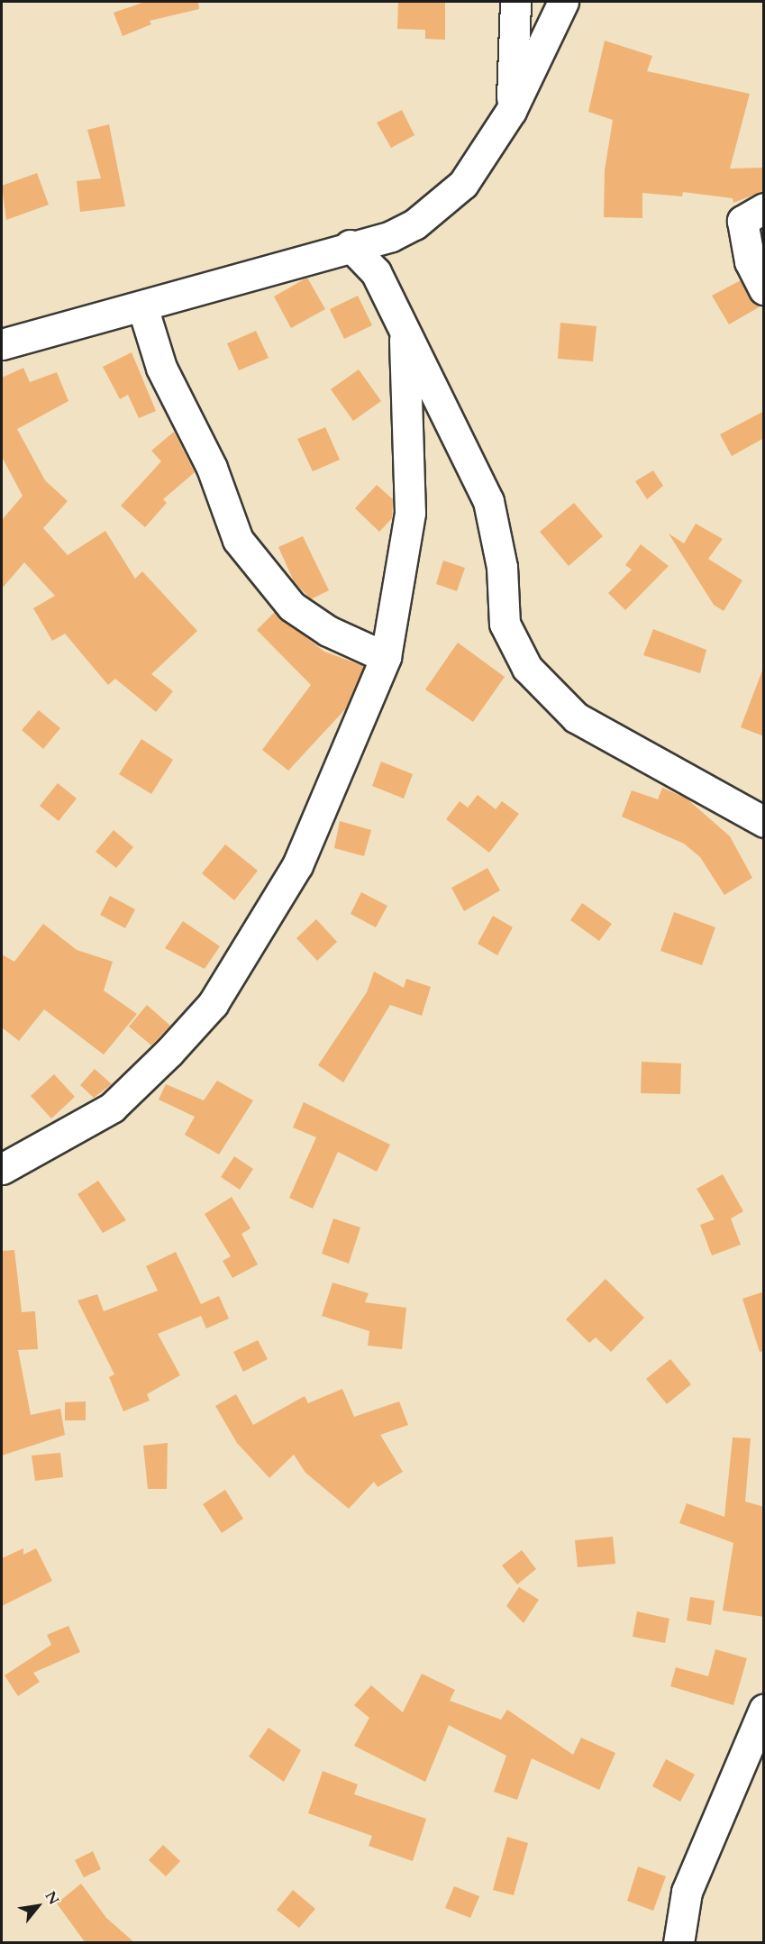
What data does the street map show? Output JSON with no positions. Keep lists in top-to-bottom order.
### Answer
{
  "north": "top right"
}
